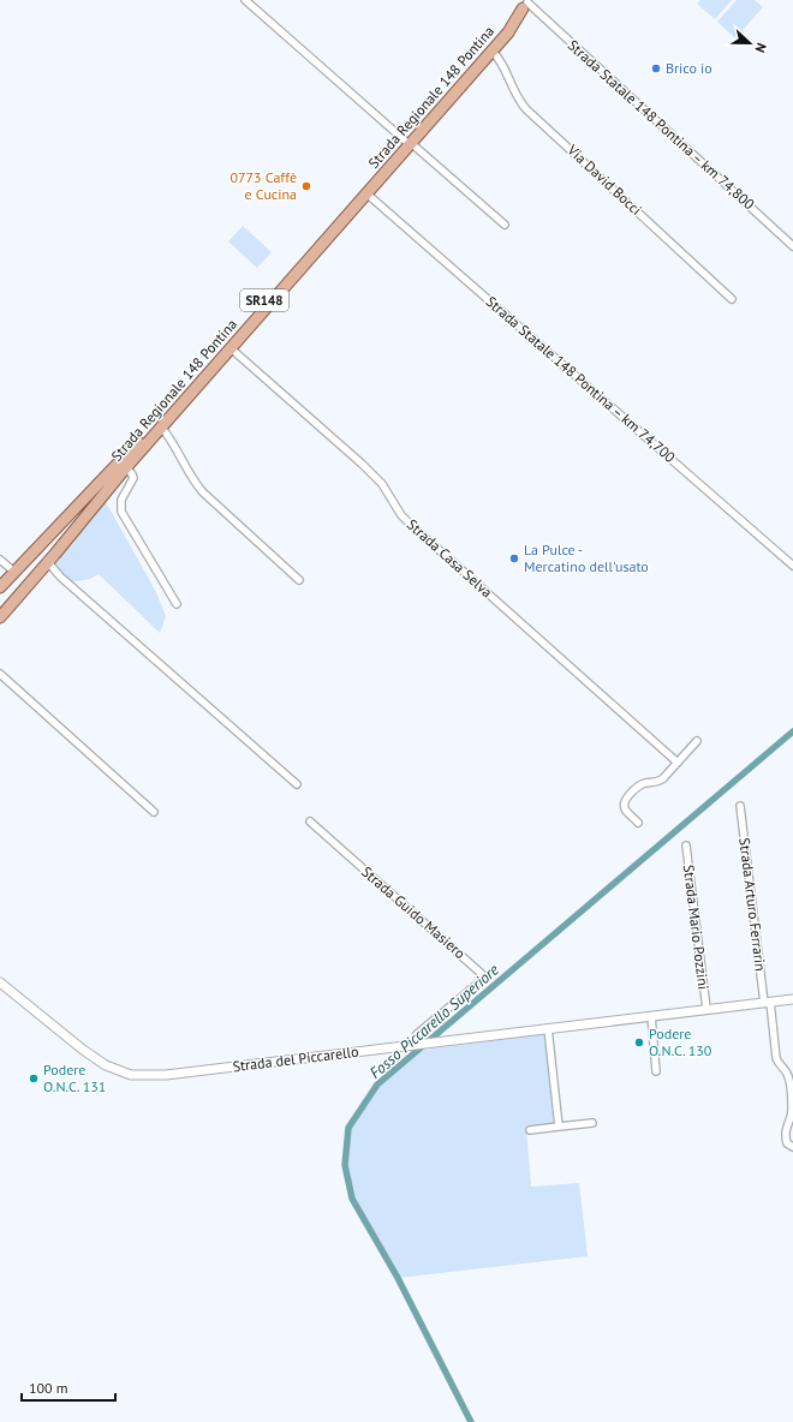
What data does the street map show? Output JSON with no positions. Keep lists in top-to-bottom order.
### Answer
{
  "streets": {
    "main road": ["Strada Regionale 148 Pontina", "SR148"],
    "street": [
      "Strada Statale 148 Pontina – km 74,800",
      "Via David Bocci",
      "Strada Statale 148 Pontina – km 74,700",
      "Strada Casa Selva",
      "Strada Arturo Ferrarin",
      "Strada Guido Masiero",
      "Strada Mario Pozzini",
      "Strada del Piccarello"
    ]
  },
  "crossings": [
    ["Strada Regionale 148 Pontina", "Strada Statale 148 Pontina – km 74,800"],
    ["Strada Regionale 148 Pontina", "Via David Bocci"],
    ["Strada Regionale 148 Pontina", "Strada Statale 148 Pontina – km 74,700"],
    ["Strada Regionale 148 Pontina", "Strada Casa Selva"],
    ["Strada Arturo Ferrarin", "Strada del Piccarello"],
    ["Strada Guido Masiero", "Strada del Piccarello"],
    ["Strada Mario Pozzini", "Strada del Piccarello"]
  ],
  "water": ["Fosso Piccarello Superiore"],
  "places": [
    "Brico io",
    "0773 Caffè e Cucina",
    "La Pulce - Mercatino dell'usato",
    "Podere O.N.C. 130",
    "Podere O.N.C. 131"
  ],
  "scale_bar": "100 m",
  "north": "right"
}
